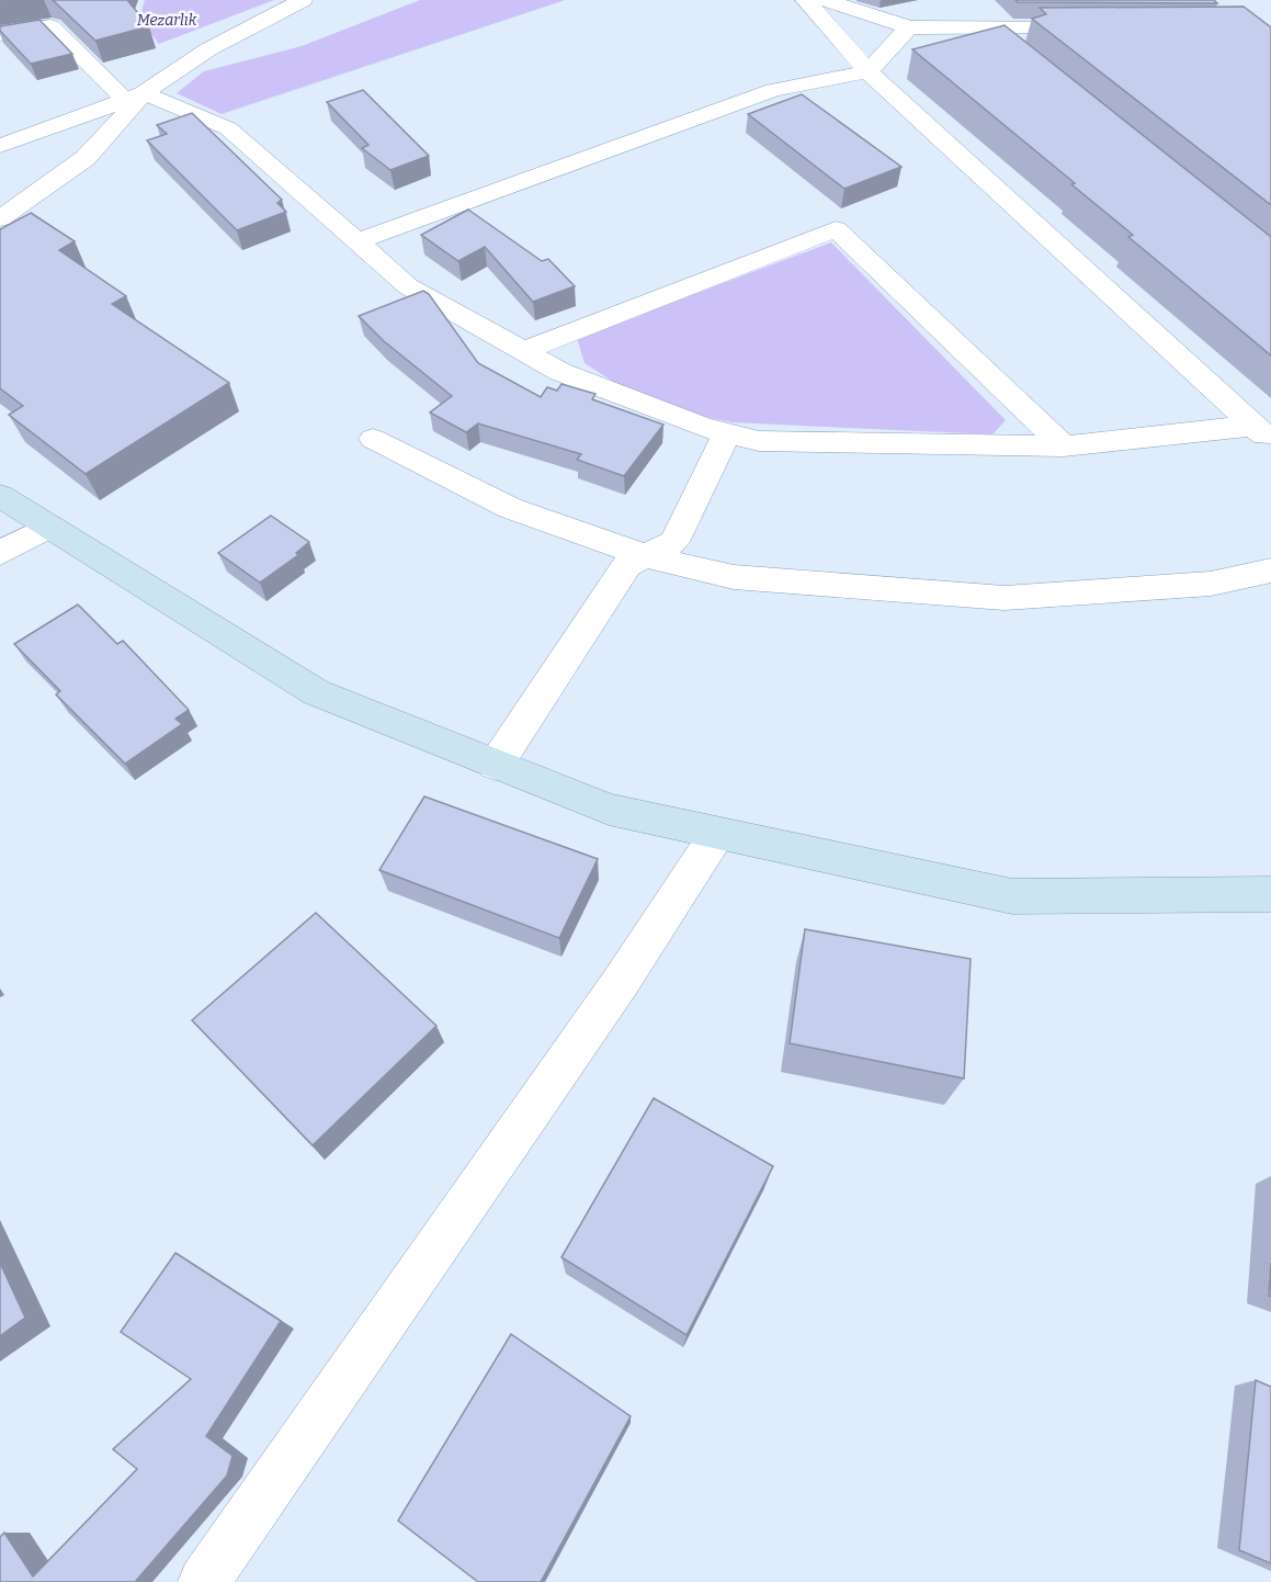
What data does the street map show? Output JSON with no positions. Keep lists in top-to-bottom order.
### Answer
{
  "parks": ["Mezarlık"]
}
